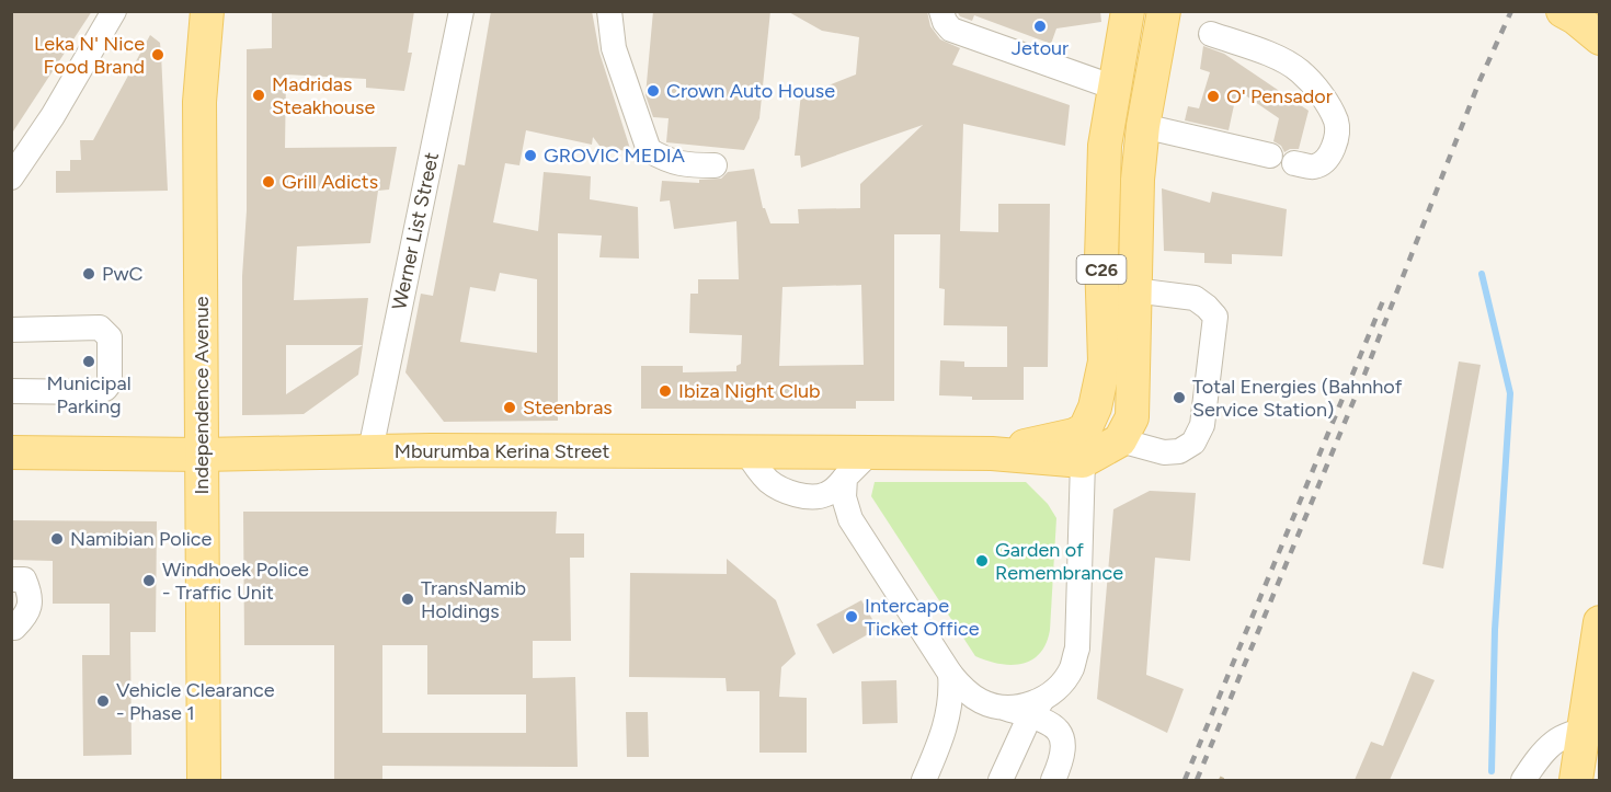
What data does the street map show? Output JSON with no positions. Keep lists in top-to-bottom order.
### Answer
{
  "streets": {
    "main road": ["C26", "Independence Avenue", "Mburumba Kerina Street"],
    "street": ["Werner List Street"]
  },
  "crossings": [
    ["Werner List Street", "Mburumba Kerina Street"],
    ["C26", "Mburumba Kerina Street"],
    ["Independence Avenue", "Mburumba Kerina Street"]
  ],
  "places": [
    "Jetour",
    "Leka N' Nice Food Brand",
    "Crown Auto House",
    "Madridas Steakhouse",
    "O' Pensador",
    "GROVIC MEDIA",
    "Grill Adicts",
    "PwC",
    "Municipal Parking",
    "Ibiza Night Club",
    "Total Energies (Bahnhof Service Station)",
    "Steenbras",
    "Namibian Police",
    "Garden of Remembrance",
    "Windhoek Police - Traffic Unit",
    "TransNamib Holdings",
    "Intercape Ticket Office",
    "Vehicle Clearance - Phase 1"
  ]
}
